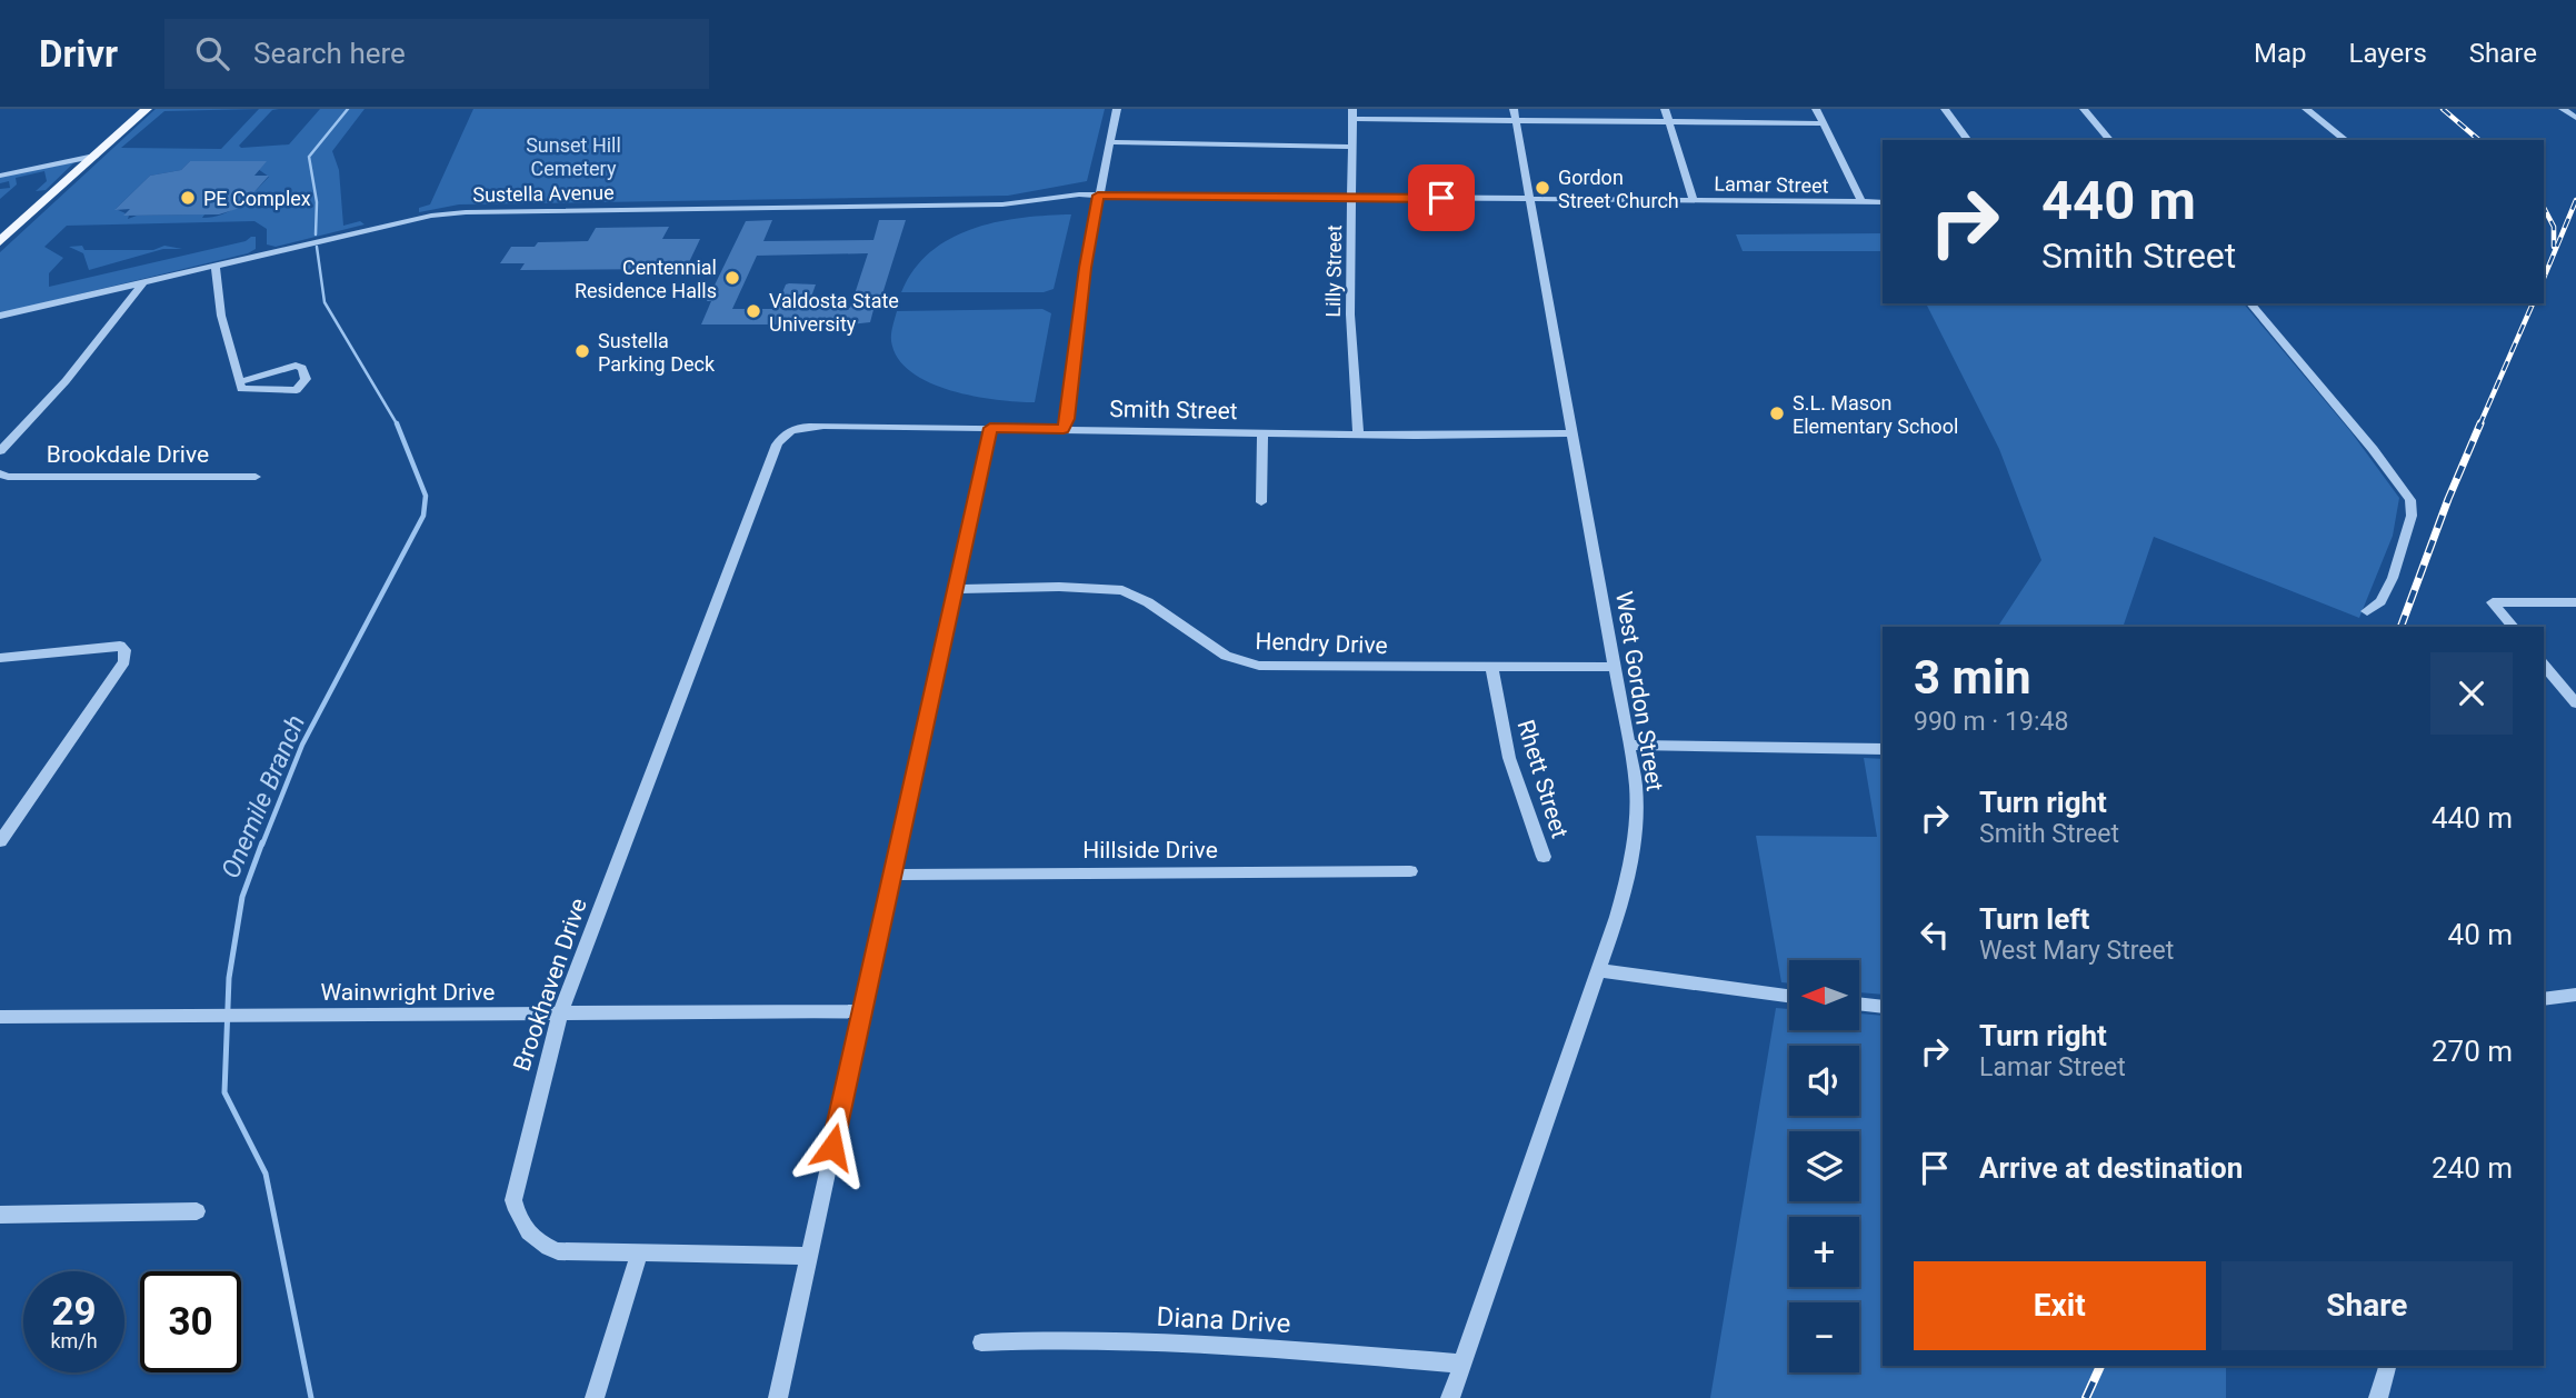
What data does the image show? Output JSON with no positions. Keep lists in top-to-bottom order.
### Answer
{
  "streets": {
    "street": [
      "Lamar Street",
      "Sustella Avenue",
      "Lilly Street",
      "Smith Street",
      "Brookdale Drive",
      "Hendry Drive",
      "West Gordon Street",
      "Rhett Street",
      "Hillside Drive",
      "Brookhaven Drive",
      "Wainwright Drive",
      "Diana Drive"
    ]
  },
  "crossings": [
    ["Lamar Street", "Sustella Avenue"],
    ["Lamar Street", "Lilly Street"],
    ["Lamar Street", "West Gordon Street"],
    ["Sustella Avenue", "Brookdale Drive"],
    ["Lilly Street", "Smith Street"],
    ["Smith Street", "West Gordon Street"],
    ["Smith Street", "Brookhaven Drive"],
    ["Hendry Drive", "West Gordon Street"],
    ["Hendry Drive", "Rhett Street"],
    ["West Gordon Street", "Diana Drive"],
    ["Brookhaven Drive", "Wainwright Drive"]
  ],
  "water": ["Onemile Branch"],
  "parks": ["Sunset Hill Cemetery"],
  "places": [
    "Gordon Street Church",
    "PE Complex",
    "Centennial Residence Halls",
    "Valdosta State University",
    "Sustella Parking Deck",
    "S.L. Mason Elementary School"
  ],
  "north": "left",
  "page": {
    "header": "Drivr",
    "search": "Search here",
    "nav": ["Map", "Layers", "Share"],
    "turn": ["440 m", "Smith Street"],
    "heading": ["3 min", "990 m · 19:48"],
    "list": [
      {
        "name": "Turn right",
        "note": "Smith Street",
        "value": "440 m"
      },
      {
        "name": "Turn left",
        "note": "West Mary Street",
        "value": "40 m"
      },
      {
        "name": "Turn right",
        "note": "Lamar Street",
        "value": "270 m"
      },
      {
        "name": "Arrive at destination",
        "value": "240 m"
      }
    ],
    "map_buttons": ["+", "−"],
    "buttons": ["Exit", "Share"],
    "speed": "29 km/h",
    "limit": "30"
  }
}
